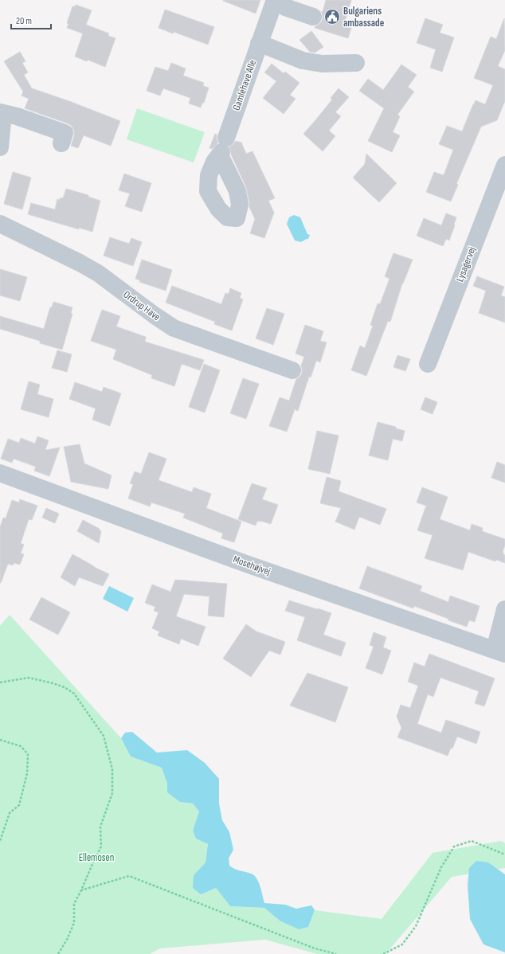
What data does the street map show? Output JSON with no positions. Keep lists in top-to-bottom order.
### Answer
{
  "streets": {
    "street": [
      "Gamlehave Alle",
      "Lysagervej",
      "Ordrup Have",
      "Mosehøjvej"
    ]
  },
  "parks": ["Ellemosen"],
  "places": {
    "public building": ["Bulgariens ambassade"]
  },
  "scale_bar": "20 m"
}
